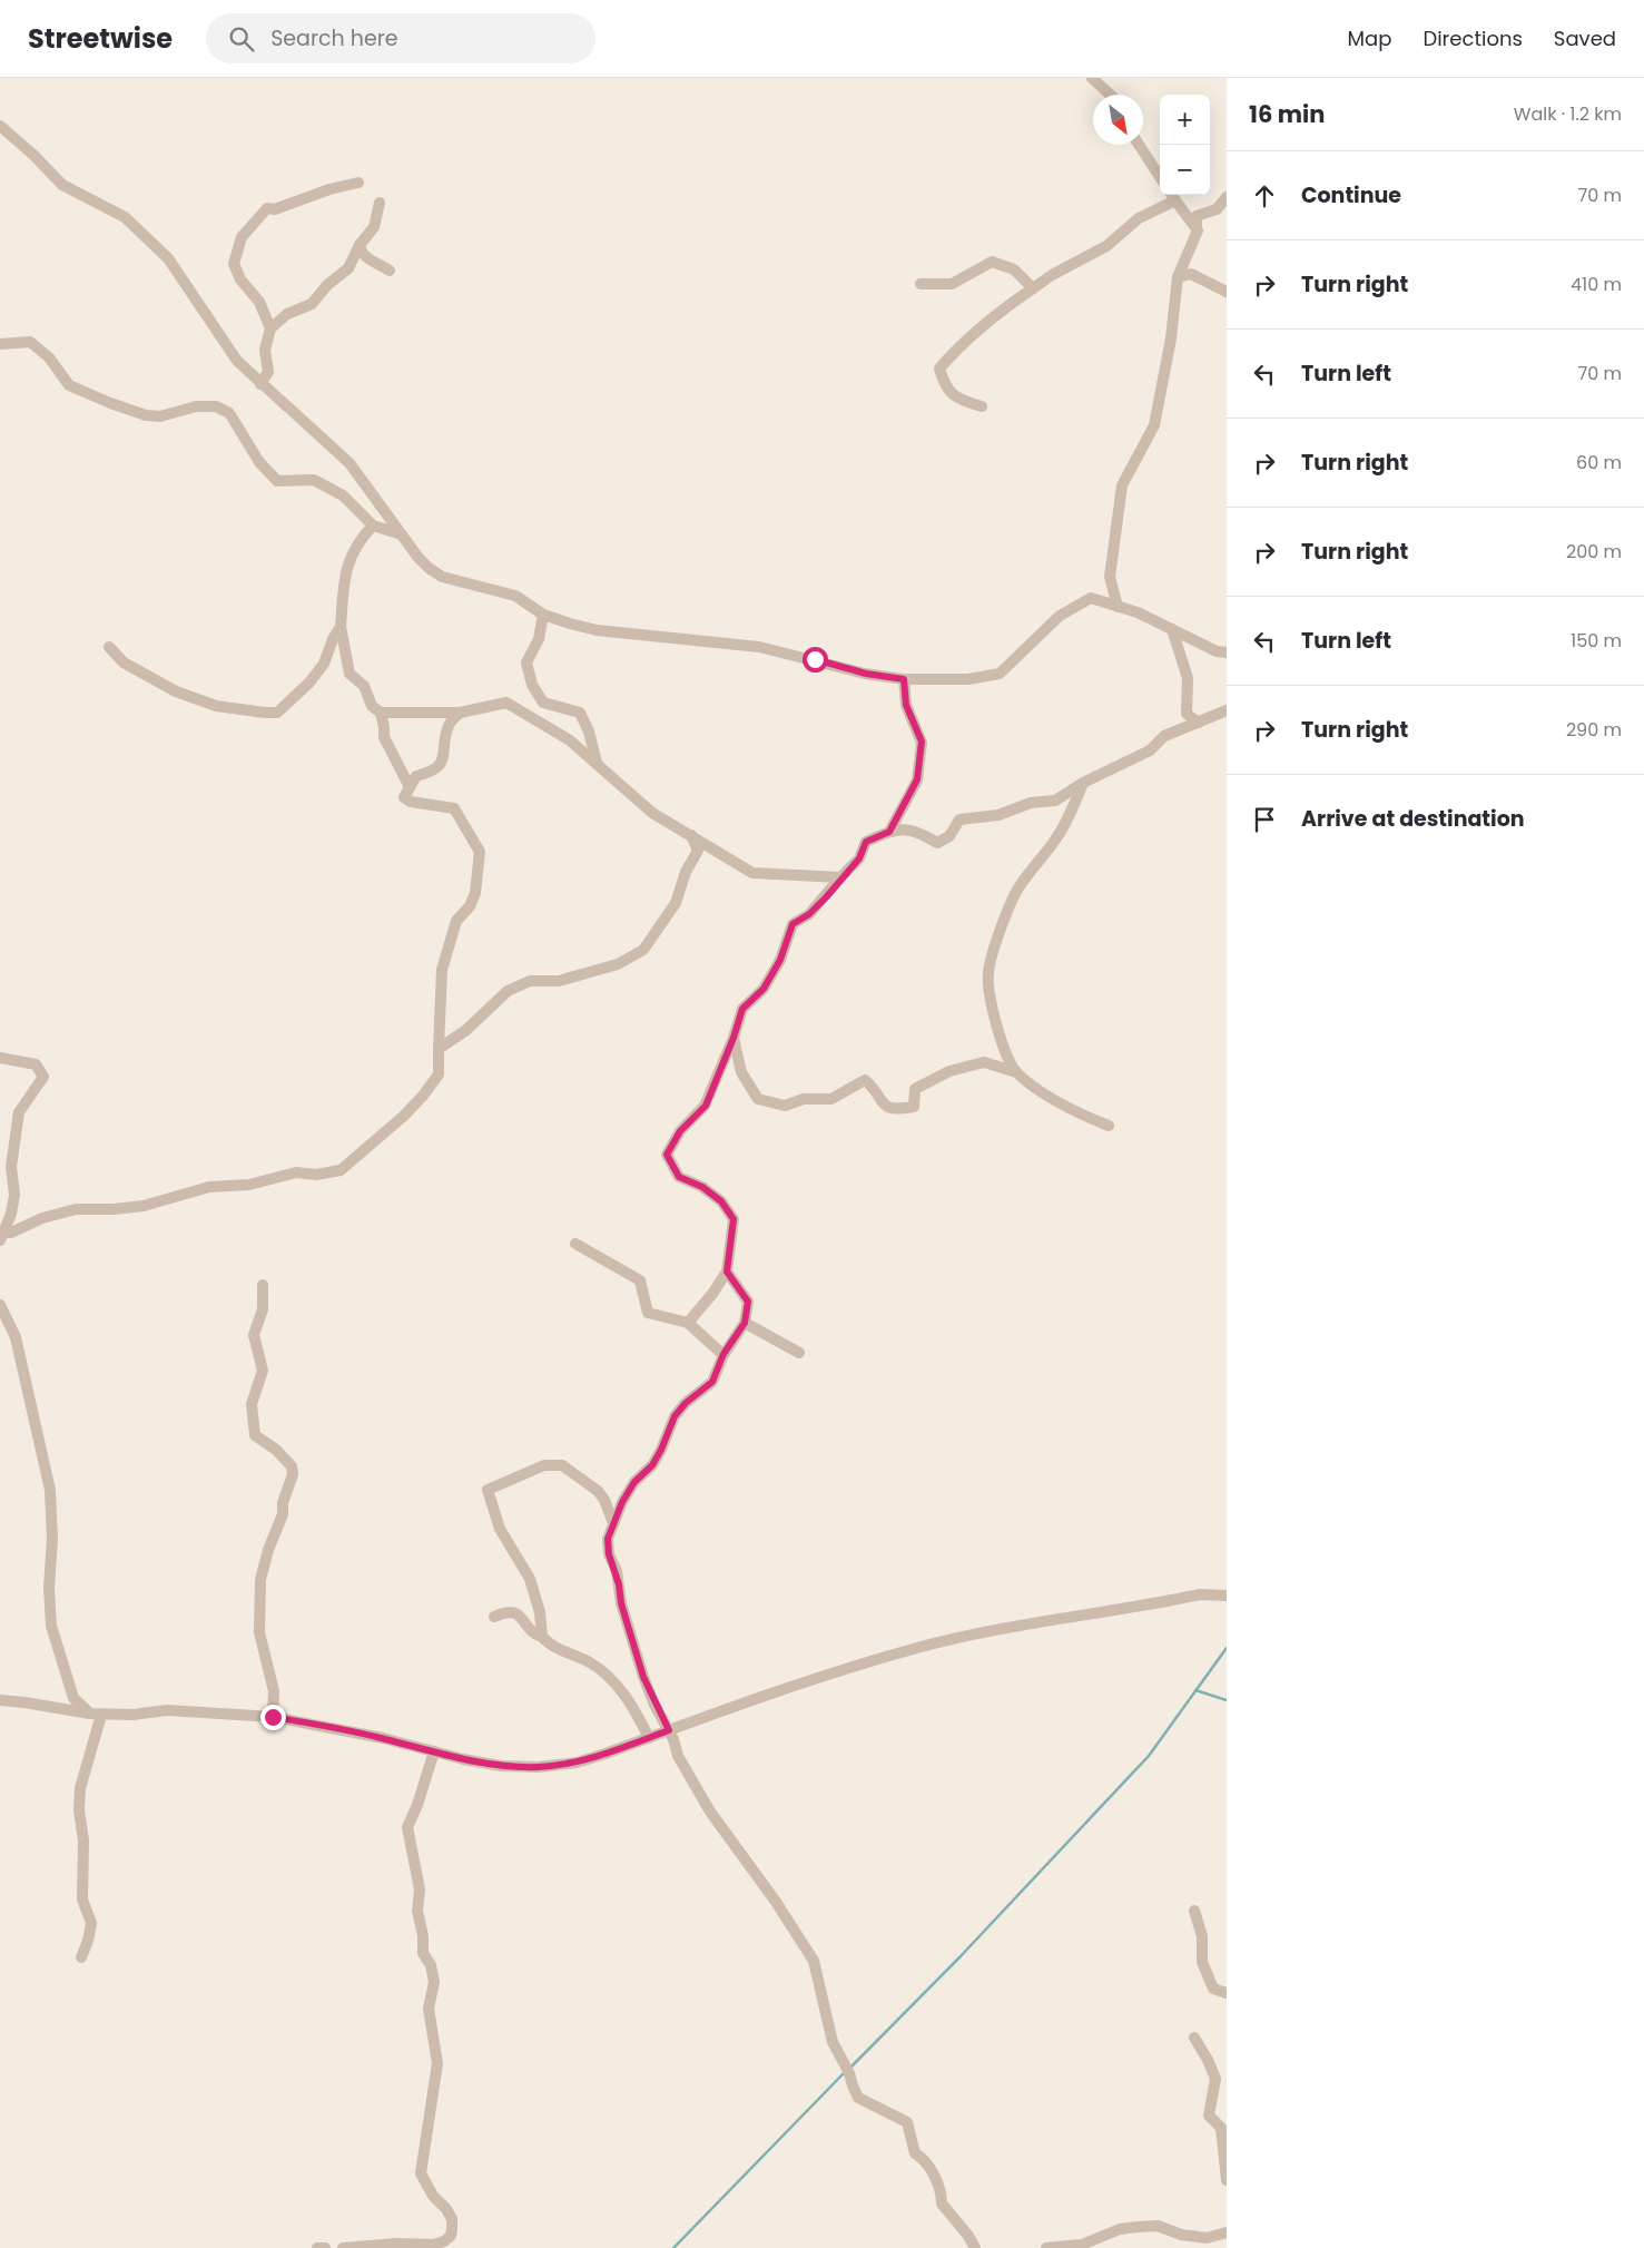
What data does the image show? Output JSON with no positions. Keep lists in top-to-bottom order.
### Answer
{
  "north": "bottom right",
  "page": {
    "header": "Streetwise",
    "search": "Search here",
    "nav": ["Map", "Directions", "Saved"],
    "heading": ["16 min", "Walk · 1.2 km"],
    "map_buttons": ["+", "−"],
    "list": [
      ["Continue", "70 m"],
      ["Turn right", "410 m"],
      ["Turn left", "70 m"],
      ["Turn right", "60 m"],
      ["Turn right", "200 m"],
      ["Turn left", "150 m"],
      ["Turn right", "290 m"],
      "Arrive at destination"
    ]
  }
}
